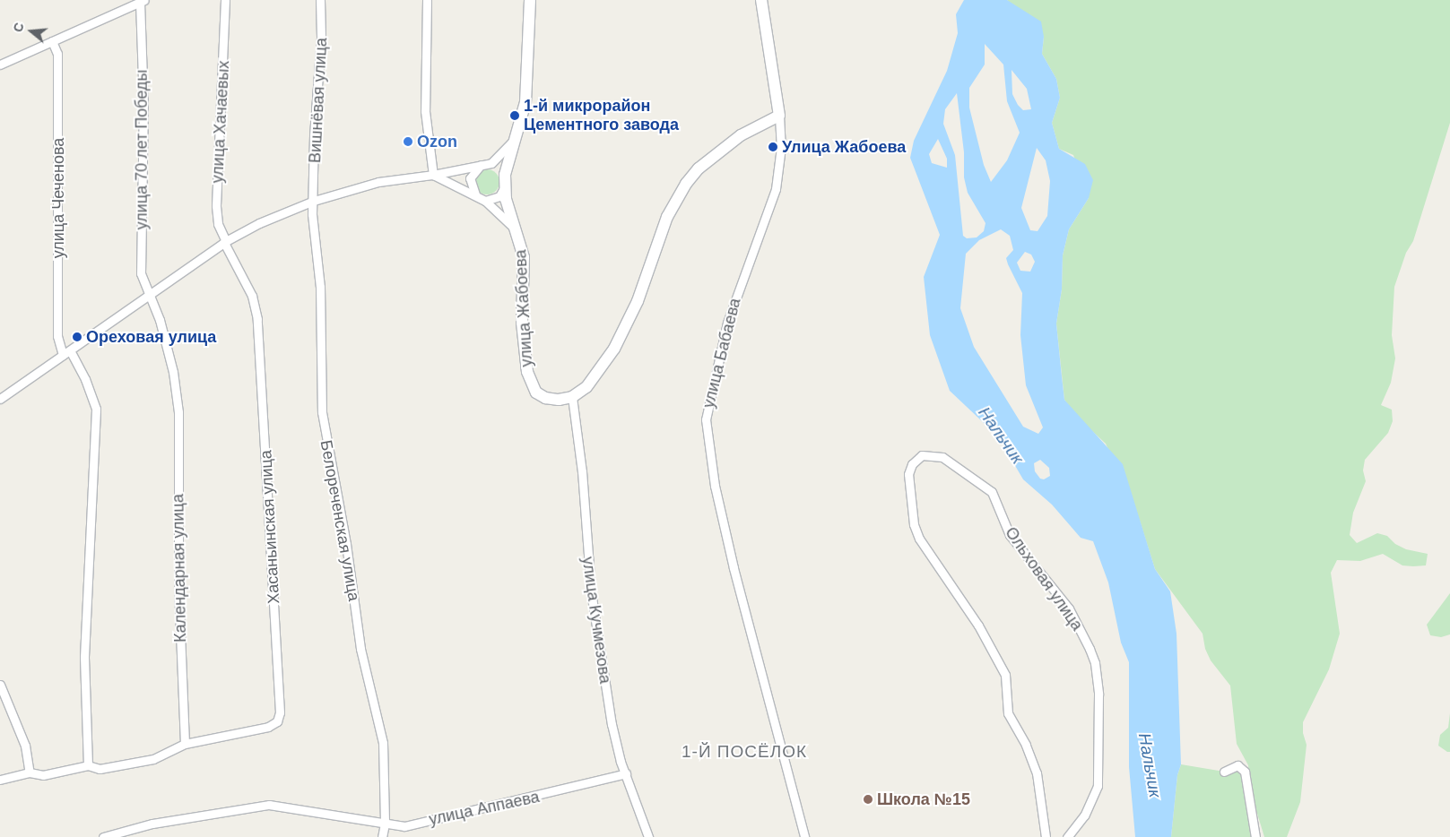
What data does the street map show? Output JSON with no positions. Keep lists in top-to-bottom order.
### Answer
{
  "streets": {
    "street": [
      "Вишнёвая улица",
      "улица Хачаевых",
      "улица 70 лет Победы",
      "улица Чеченова",
      "улица Жабоева",
      "улица Бабаева",
      "Белореченская улица",
      "Хасаньинская улица",
      "Календарная улица",
      "Ольховая улица",
      "улица Кучмезова",
      "улица Аппаева"
    ]
  },
  "crossings": [
    ["Вишнёвая улица", "Белореченская улица"],
    ["улица Хачаевых", "Хасаньинская улица"],
    ["улица 70 лет Победы", "Календарная улица"],
    ["улица Жабоева", "улица Кучмезова"],
    ["Белореченская улица", "улица Аппаева"],
    ["Хасаньинская улица", "Календарная улица"],
    ["улица Кучмезова", "улица Аппаева"]
  ],
  "districts": ["1-Й ПОСЁЛОК"],
  "water": ["Нальчик"],
  "places": [
    "1-й микрорайон Цементного завода",
    "Ozon",
    "Улица Жабоева",
    "Ореховая улица",
    "Школа №15"
  ],
  "north": "left"
}
